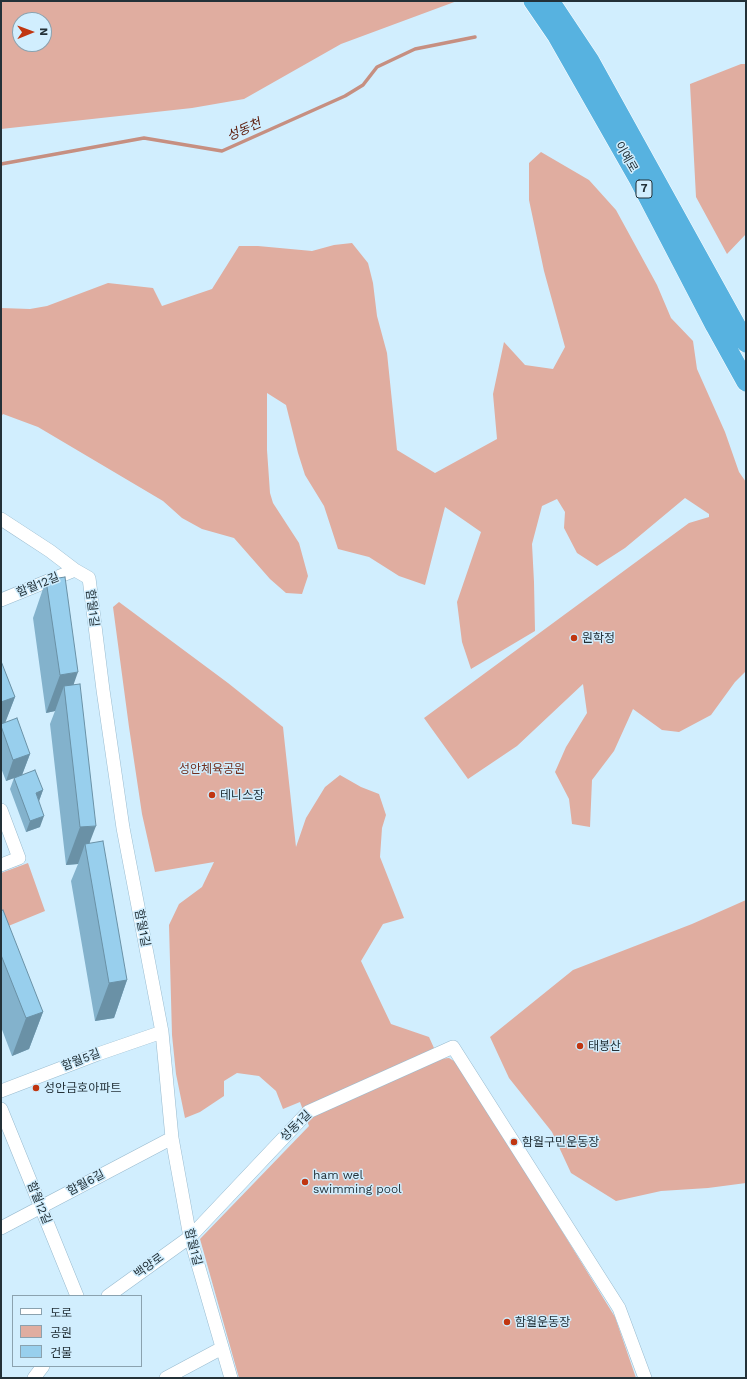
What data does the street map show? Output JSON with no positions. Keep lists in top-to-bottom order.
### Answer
{
  "streets": {
    "highway": ["이예로", "7"],
    "street": [
      "함월12길",
      "함월1길",
      "함월5길",
      "성동1길",
      "함월6길",
      "백양로"
    ]
  },
  "crossings": [
    ["함월12길", "함월1길"],
    ["함월12길", "함월6길"],
    ["함월1길", "함월5길"],
    ["함월1길", "성동1길"],
    ["함월1길", "함월6길"],
    ["함월1길", "백양로"],
    ["성동1길", "백양로"]
  ],
  "water": ["성동천"],
  "parks": ["성안체육공원"],
  "places": [
    "원학정",
    "테니스장",
    "태봉산",
    "성안금호아파트",
    "함월구민운동장",
    "ham wel swimming pool",
    "함월운동장"
  ],
  "legend": ["도로", "공원", "건물"],
  "north": "right"
}
